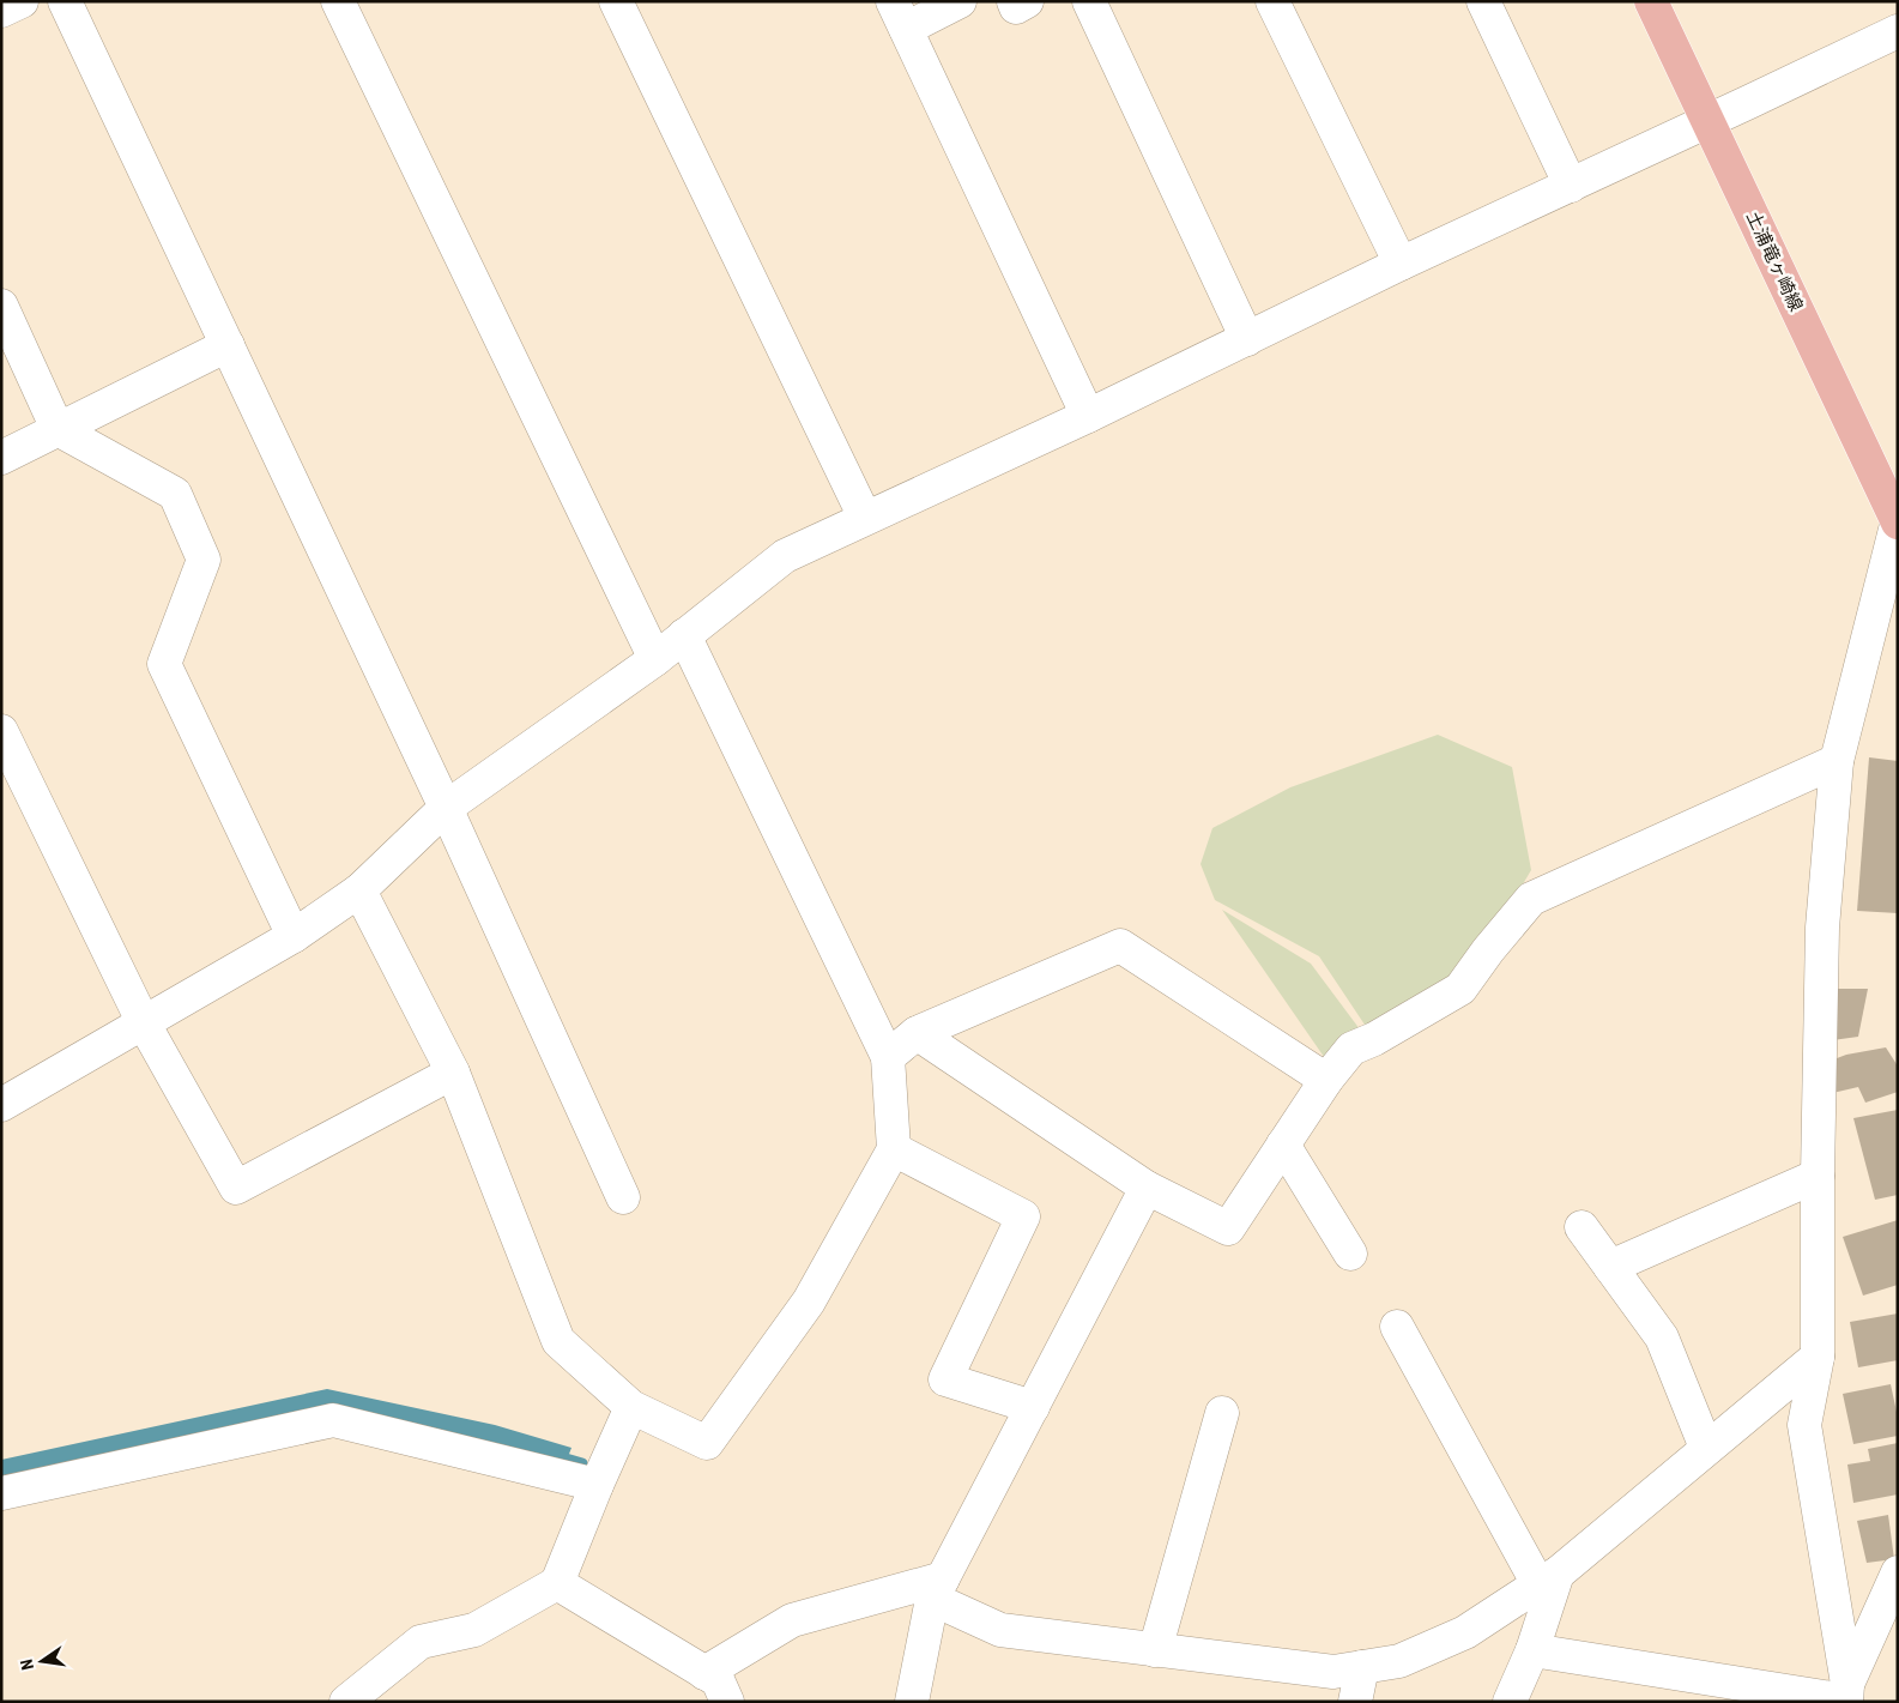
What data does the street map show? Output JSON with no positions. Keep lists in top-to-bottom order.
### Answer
{
  "streets": {
    "main road": ["土浦竜ヶ崎線"]
  },
  "north": "left"
}
